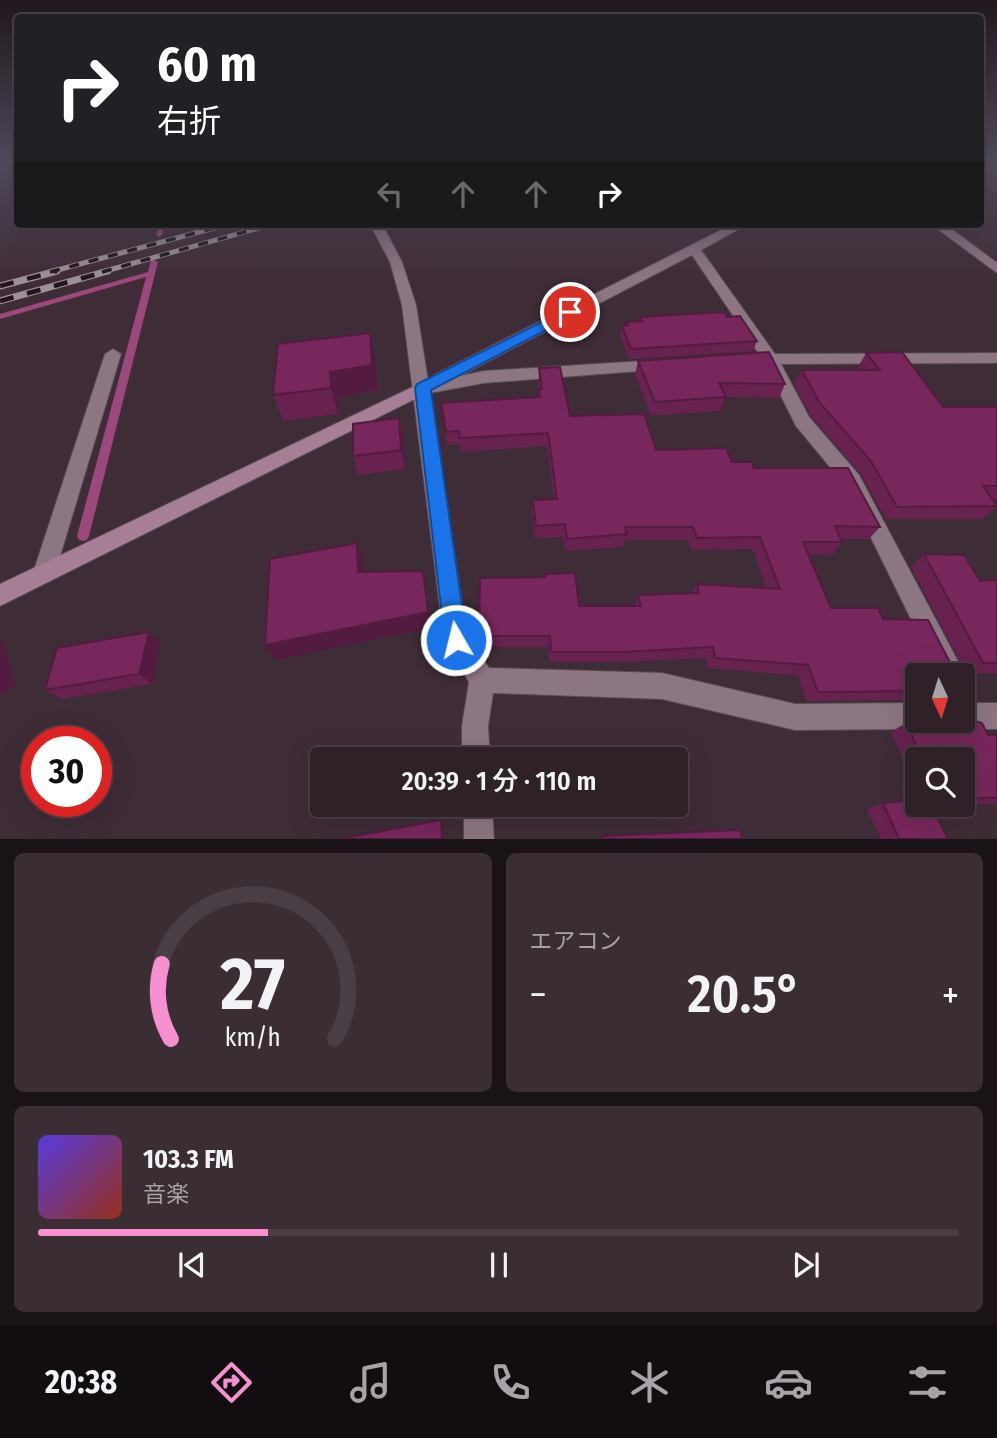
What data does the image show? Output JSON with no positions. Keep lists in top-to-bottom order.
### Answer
{
  "north": "bottom",
  "page": {
    "turn": ["60 m", "右折"],
    "limit": "30",
    "trip": "20:39 · 1 分 · 110 m",
    "tile": "エアコン",
    "heat": ["−", "20.5°", "+"],
    "song": ["103.3 FM", "音楽"],
    "tabs": "20:38",
    "gauge": ["27", "km/h"]
  }
}
